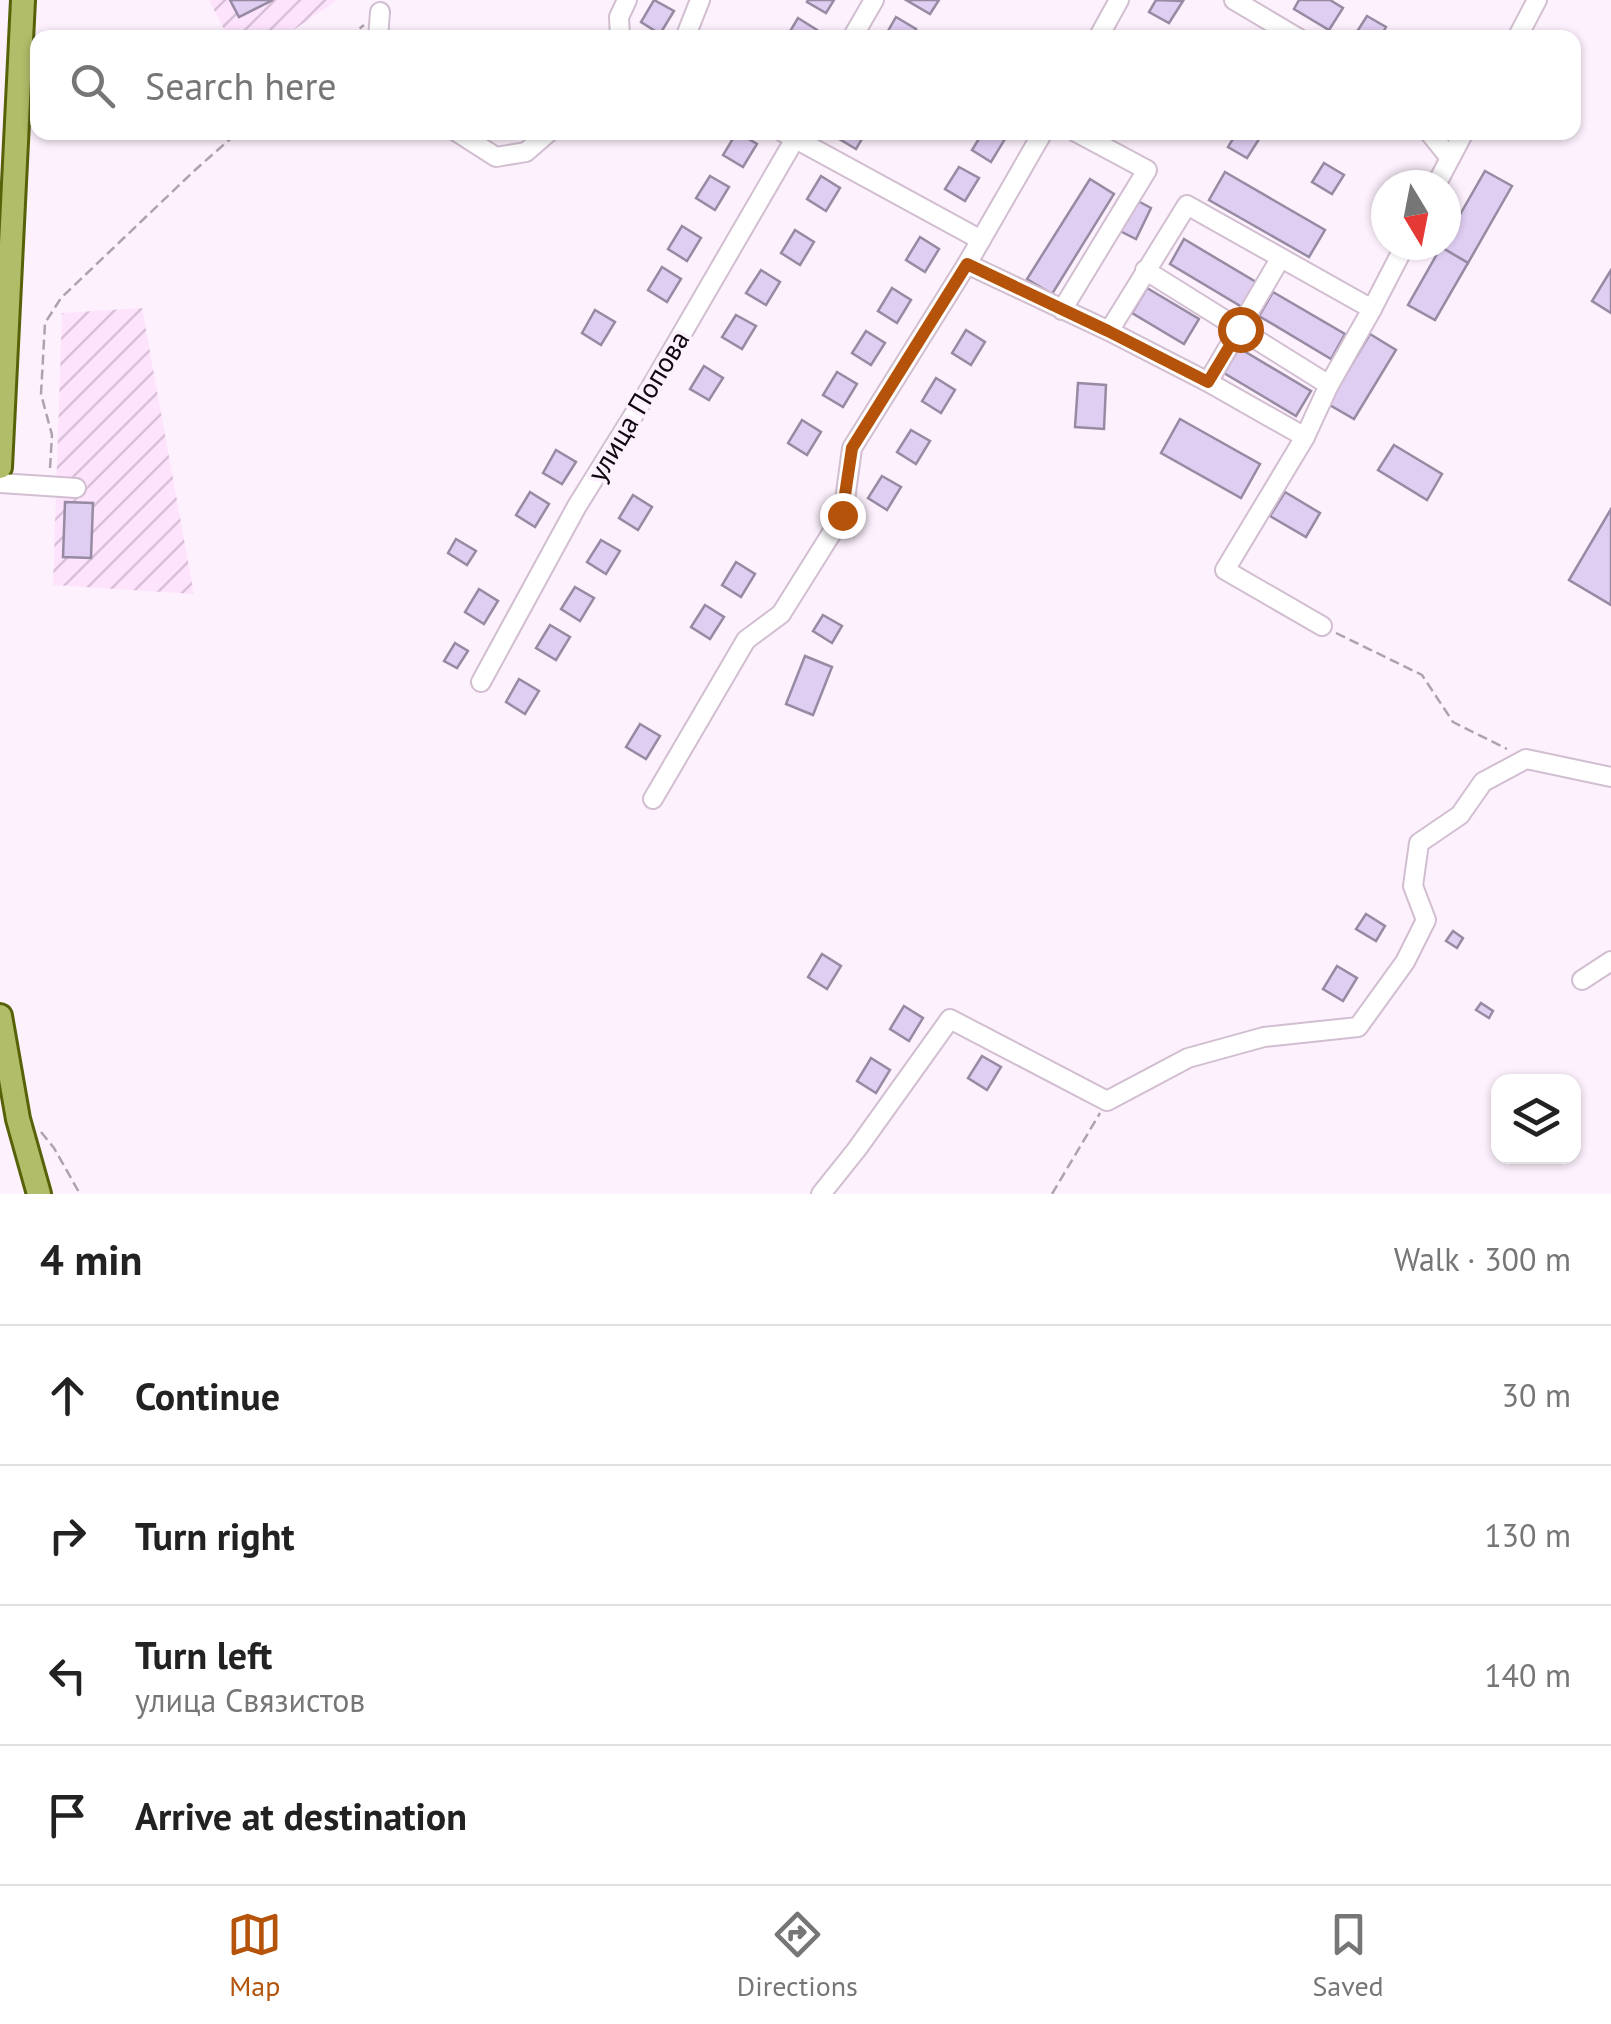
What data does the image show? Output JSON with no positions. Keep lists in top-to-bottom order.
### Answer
{
  "streets": {
    "street": ["улица Попова"]
  },
  "north": "bottom",
  "page": {
    "search": "Search here",
    "heading": ["4 min", "Walk · 300 m"],
    "list": [
      ["Continue", "30 m"],
      ["Turn right", "130 m"],
      ["Turn left", "улица Связистов", "140 m"],
      "Arrive at destination"
    ],
    "nav": ["Map", "Directions", "Saved"]
  }
}
